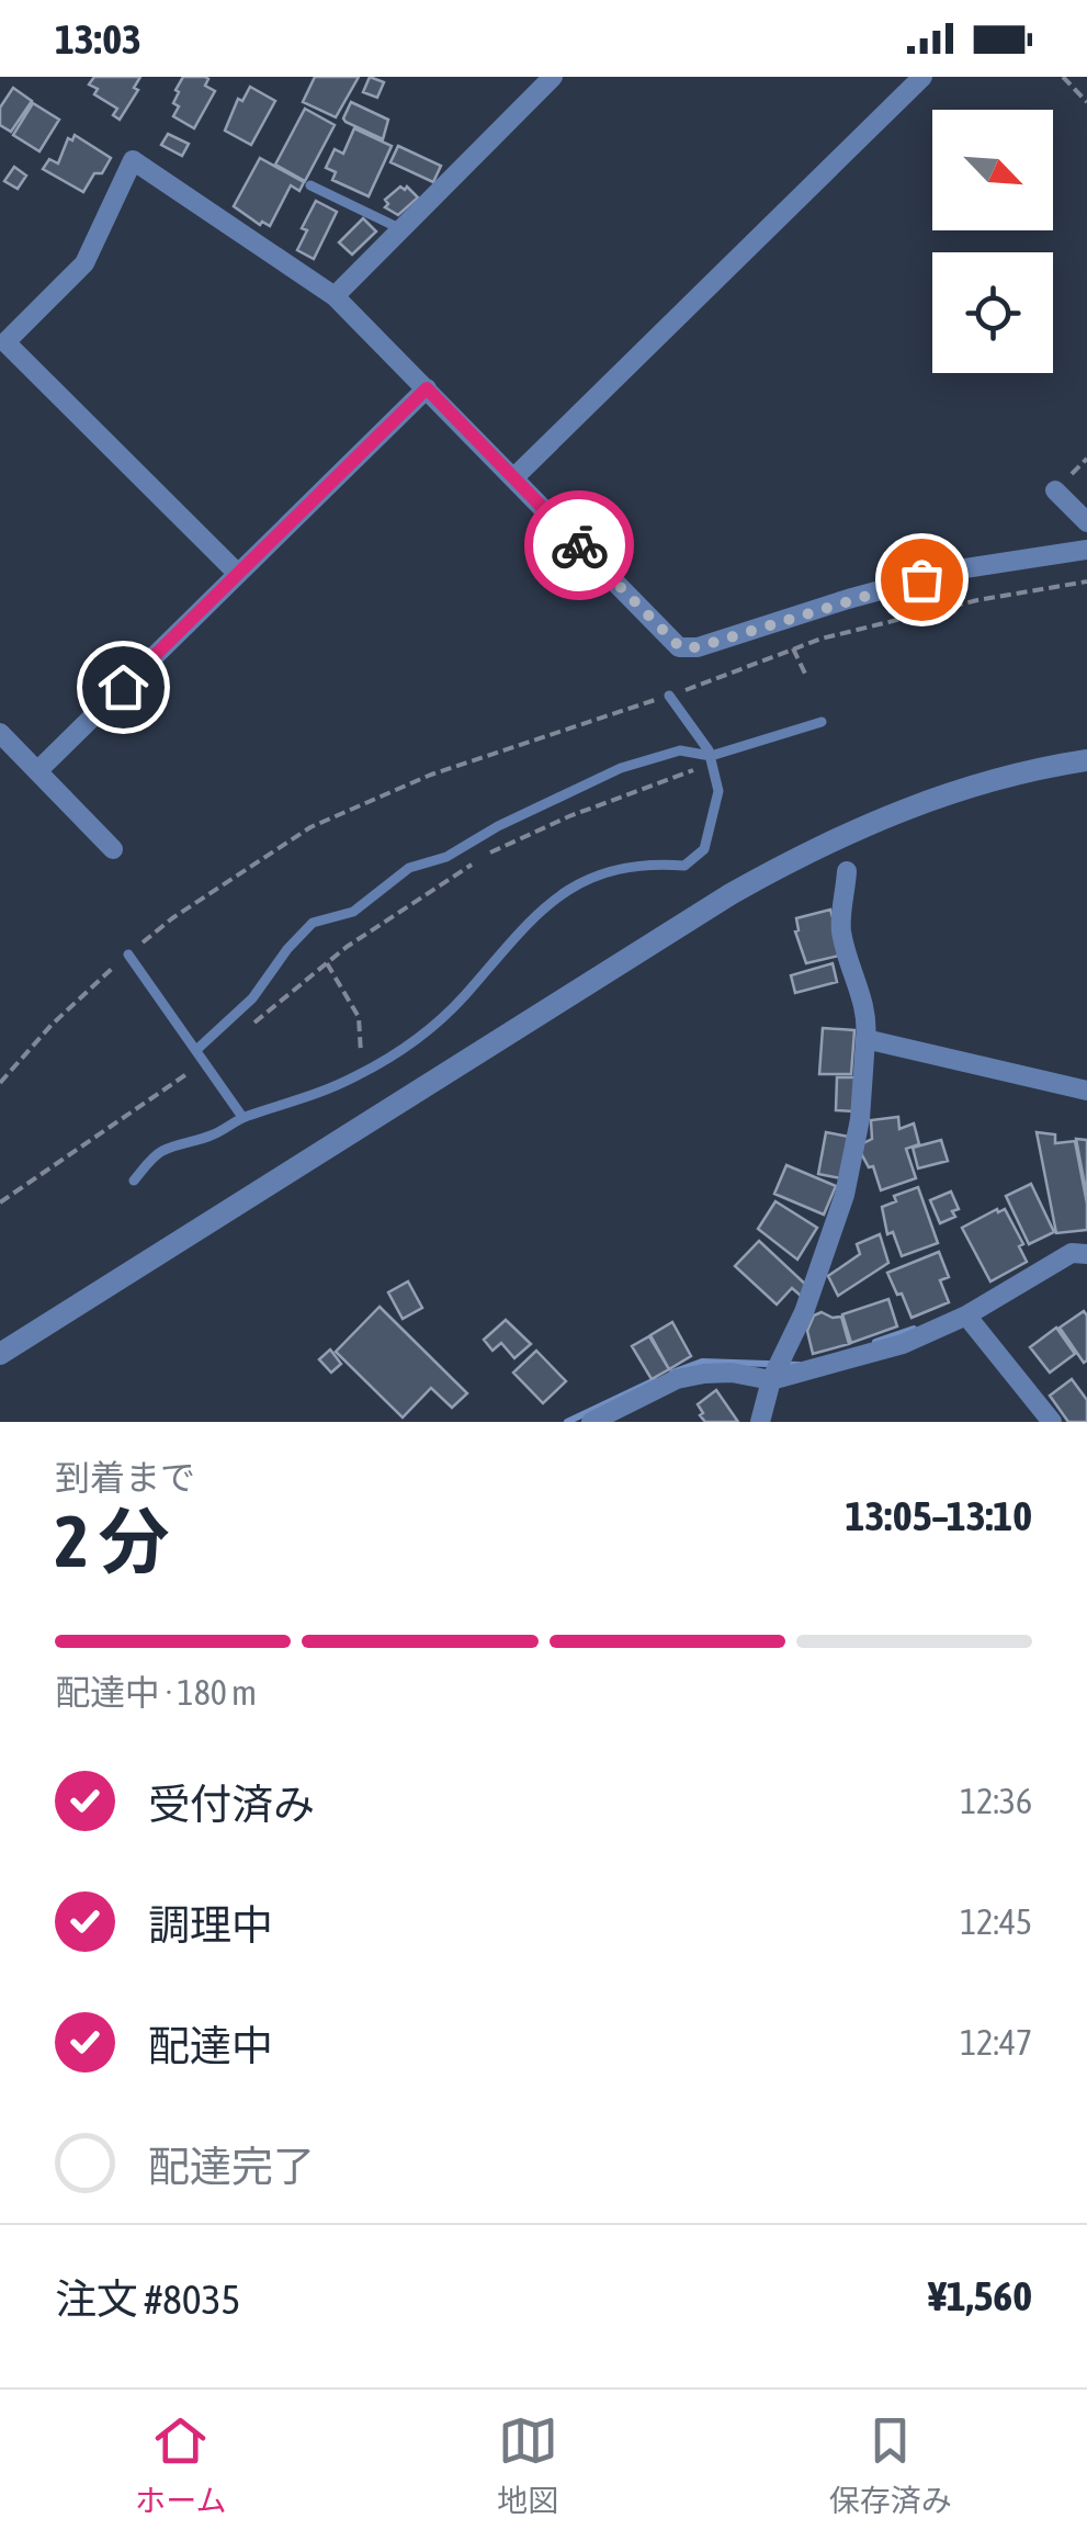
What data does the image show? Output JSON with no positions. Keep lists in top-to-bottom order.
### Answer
{
  "north": "bottom right",
  "page": {
    "status": "13:03",
    "heading": ["2 分", "到着まで", "13:05–13:10"],
    "panel": ["注文 #8035", "¥1,560"],
    "bar": "配達中 · 180 m",
    "list": [
      ["受付済み", "12:36"],
      ["調理中", "12:45"],
      ["配達中", "12:47"],
      "配達完了"
    ],
    "tabs": ["ホーム", "地図", "保存済み"]
  }
}
